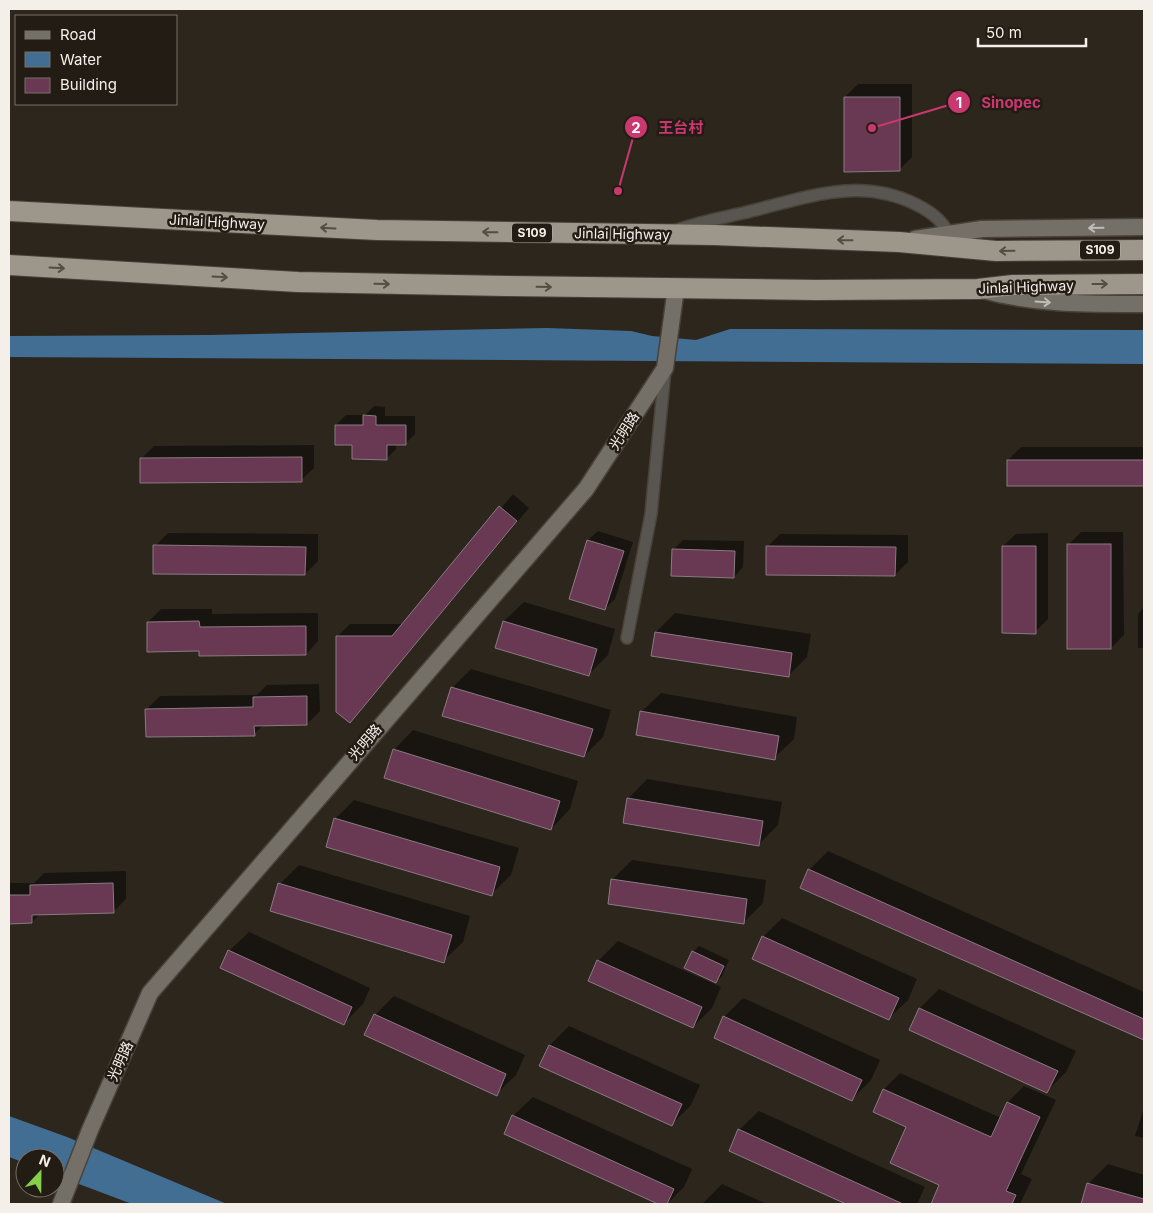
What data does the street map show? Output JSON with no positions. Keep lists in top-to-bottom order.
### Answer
{
  "streets": {
    "highway": ["Jinlai Highway", "S109"],
    "street": ["光明路"]
  },
  "crossings": [
    ["Jinlai Highway", "光明路"]
  ],
  "places": ["Sinopec", "王台村"],
  "legend": ["Road", "Water", "Building"],
  "scale_bar": "50 m",
  "north": "top"
}
